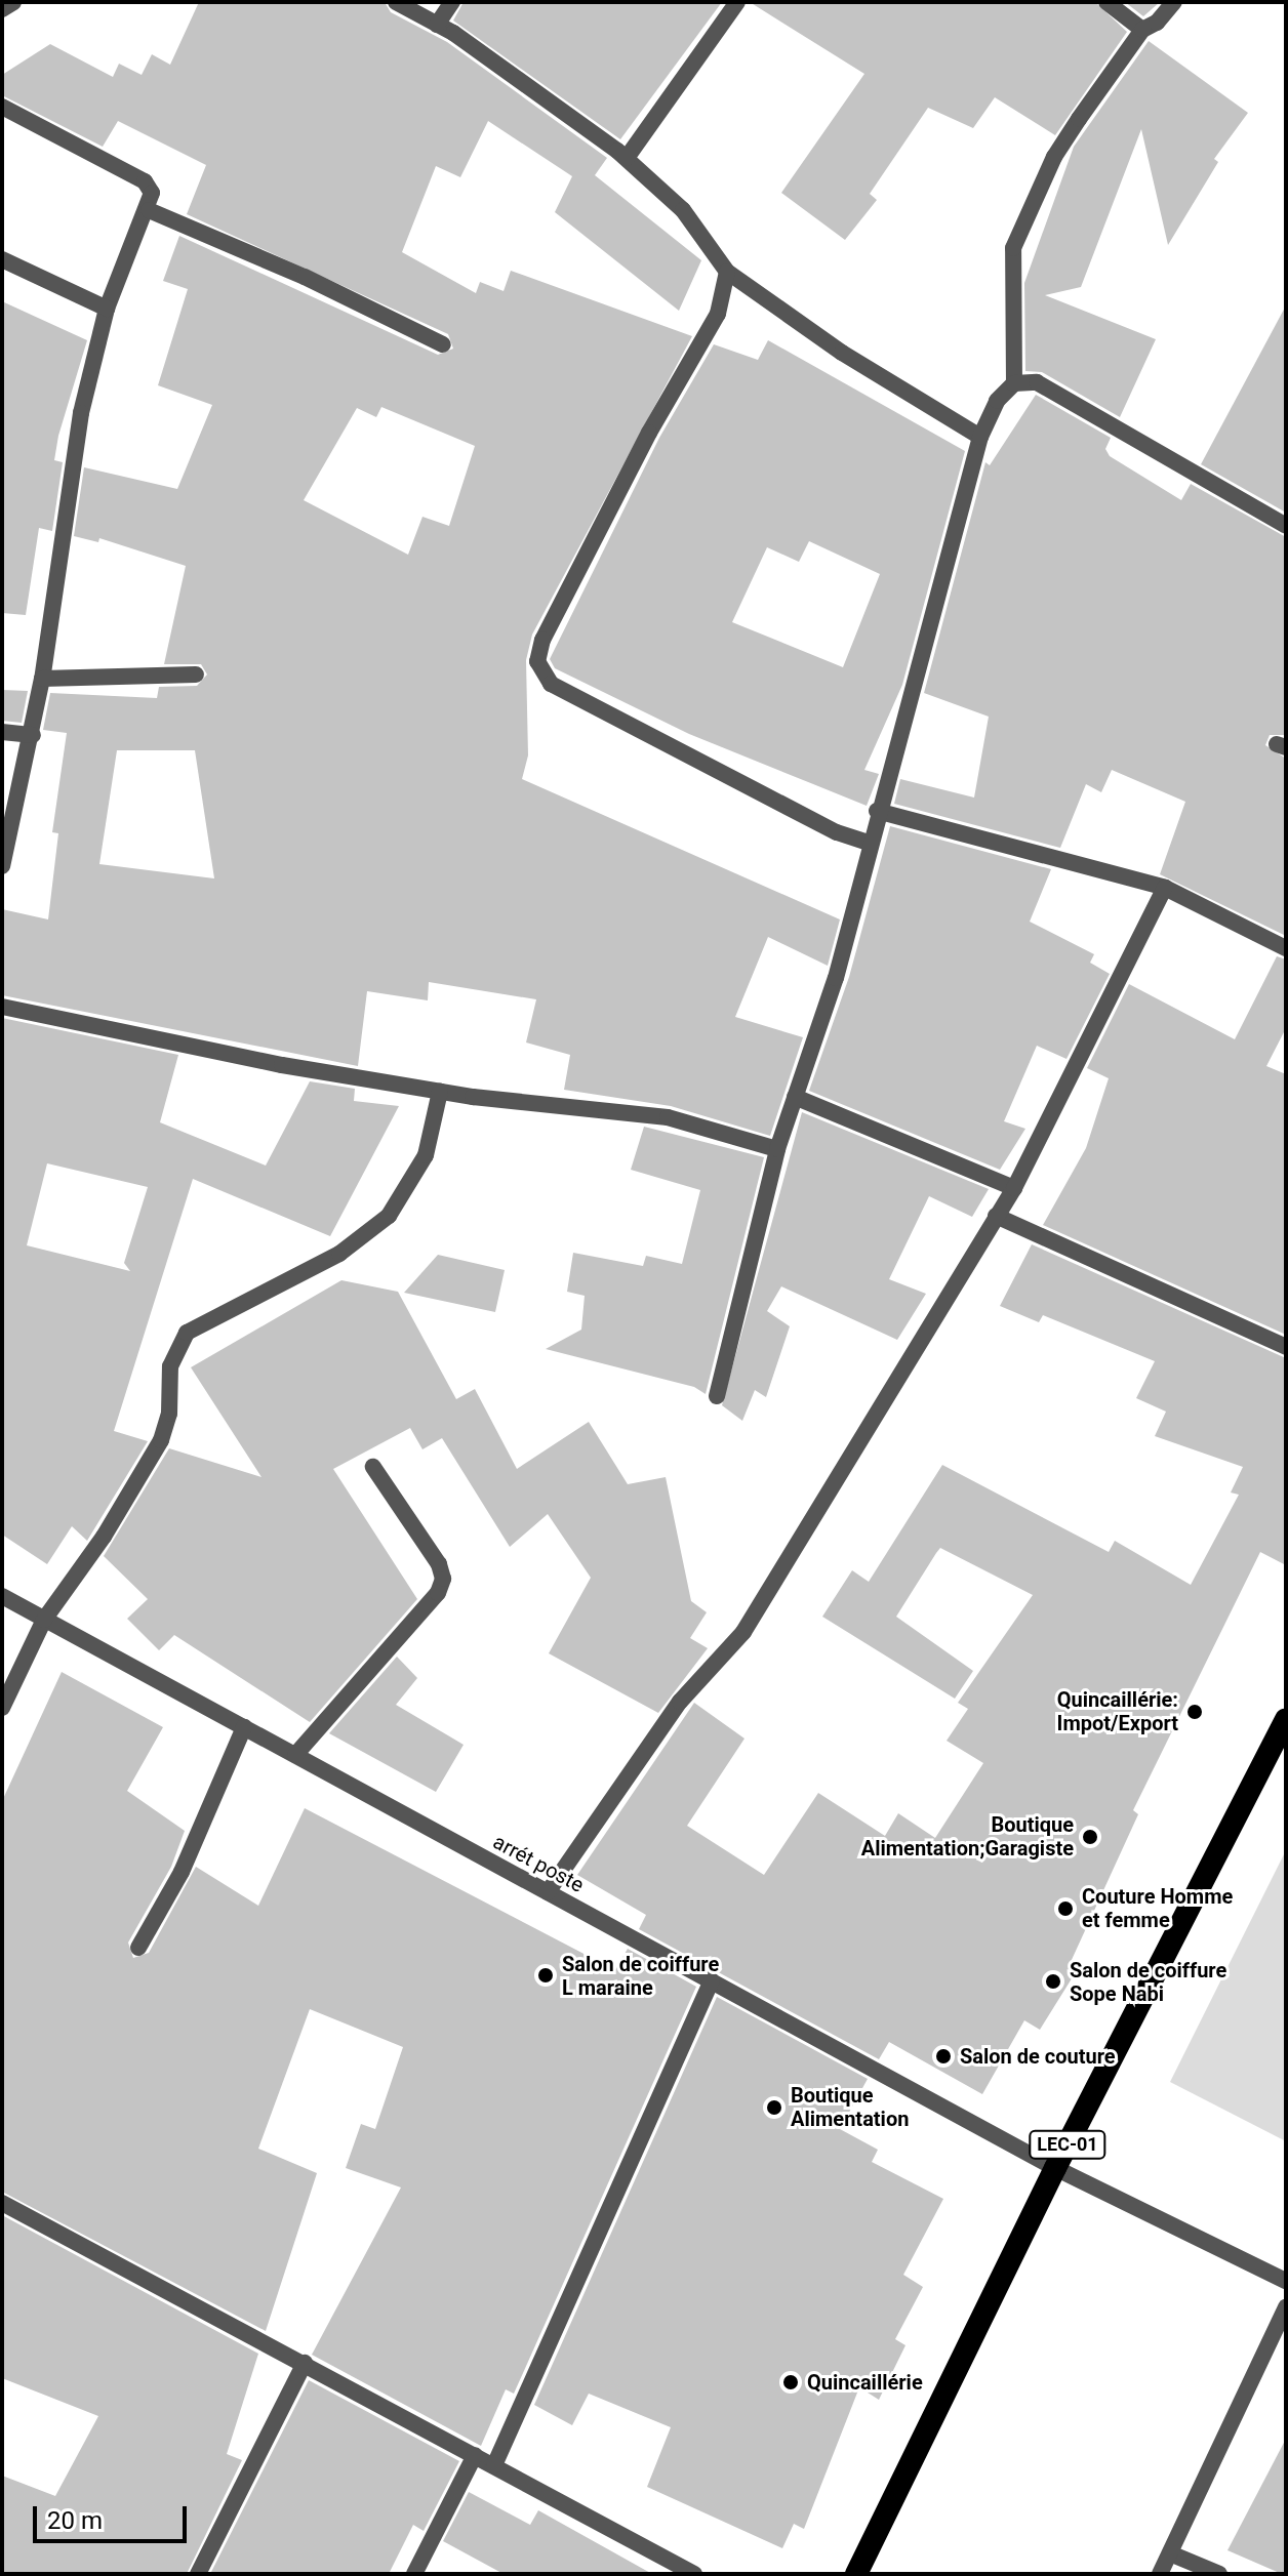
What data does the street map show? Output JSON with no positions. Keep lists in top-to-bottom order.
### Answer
{
  "streets": {
    "highway": ["LEC-01"],
    "street": ["arrét poste"]
  },
  "crossings": [
    ["arrét poste", "LEC-01"]
  ],
  "places": [
    "Quincaillérie: Impot/Export",
    "Boutique Alimentation;Garagiste",
    "Couture Homme et femme",
    "Salon de coiffure L maraine",
    "Salon de coiffure Sope Nabi",
    "Salon de couture",
    "Boutique Alimentation",
    "Quincaillérie"
  ],
  "scale_bar": "20 m"
}
